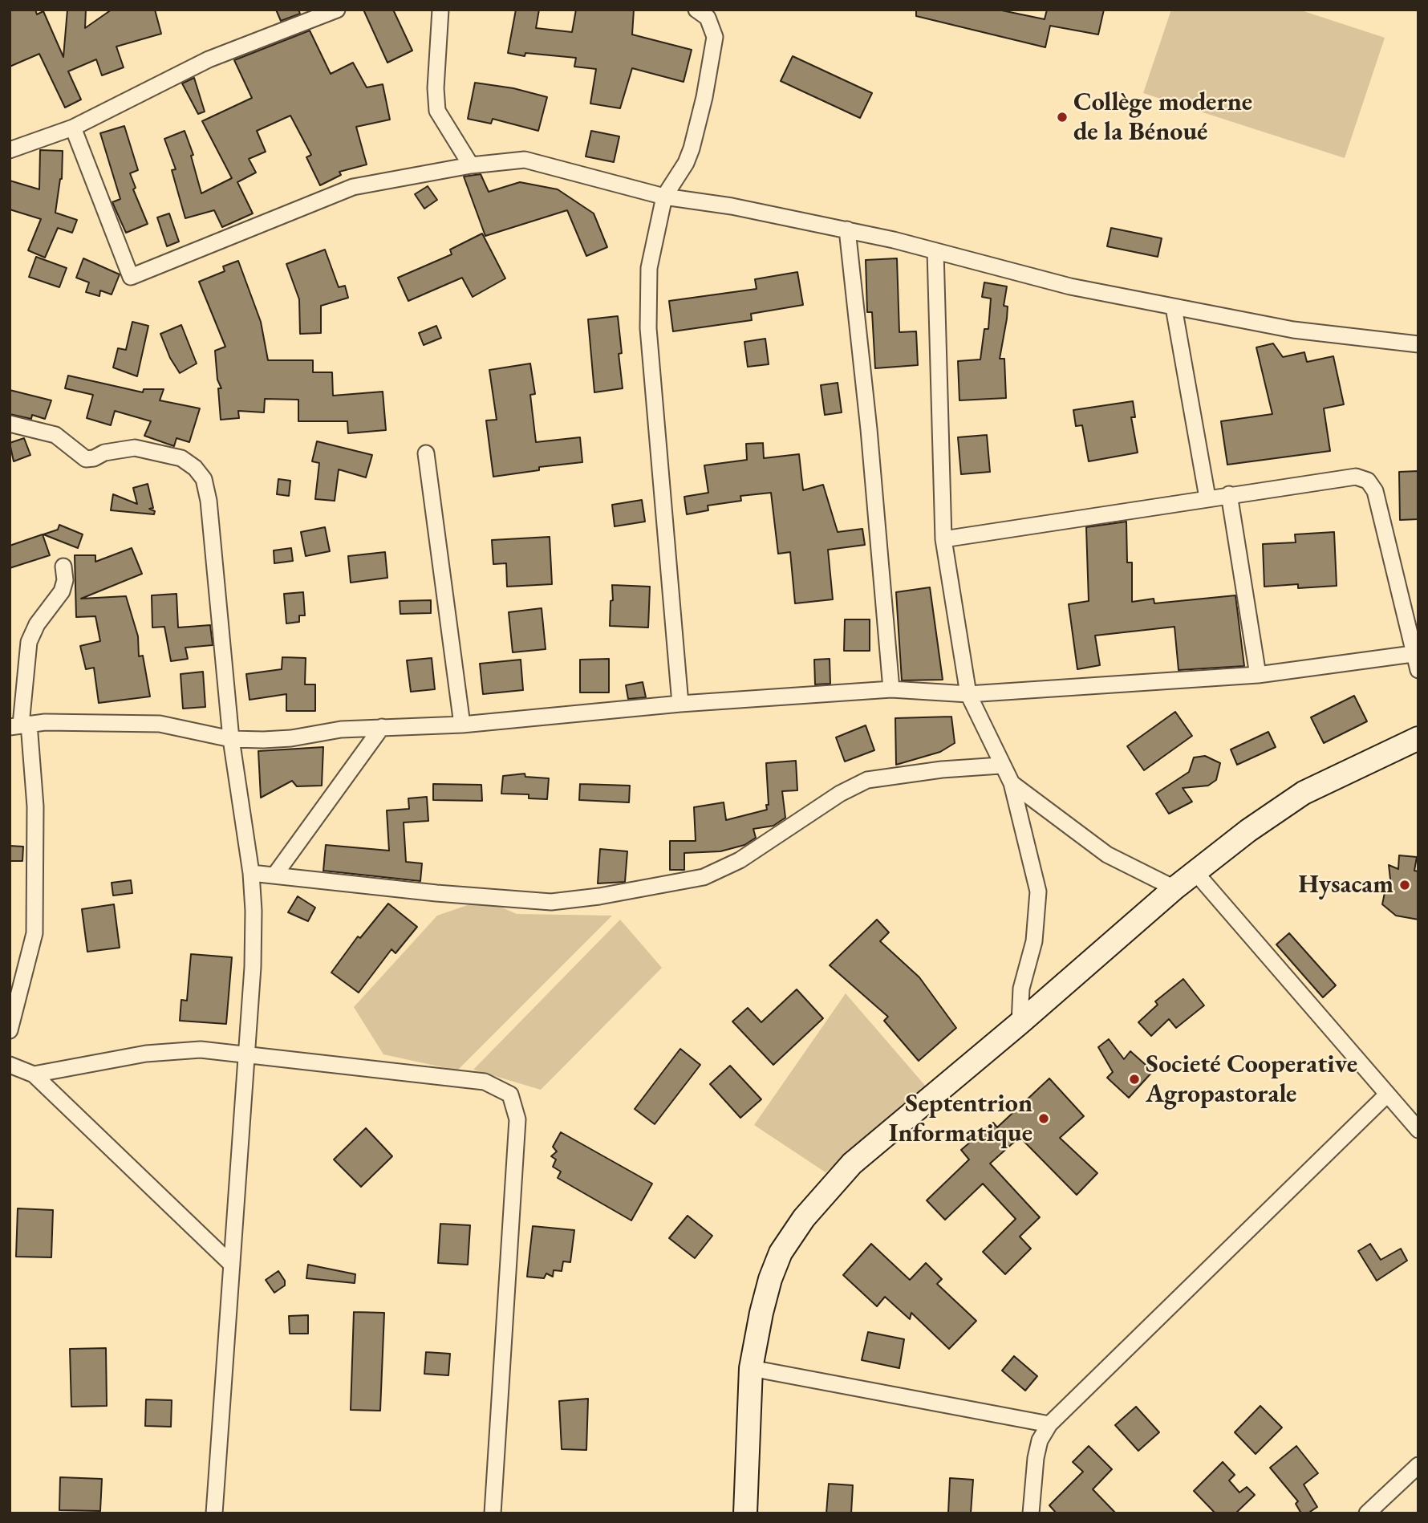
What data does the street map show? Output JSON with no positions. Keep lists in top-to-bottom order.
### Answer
{
  "places": [
    "Collège moderne de la Bénoué",
    "Hysacam",
    "Societé Cooperative Agropastorale",
    "Septentrion Informatique"
  ]
}
